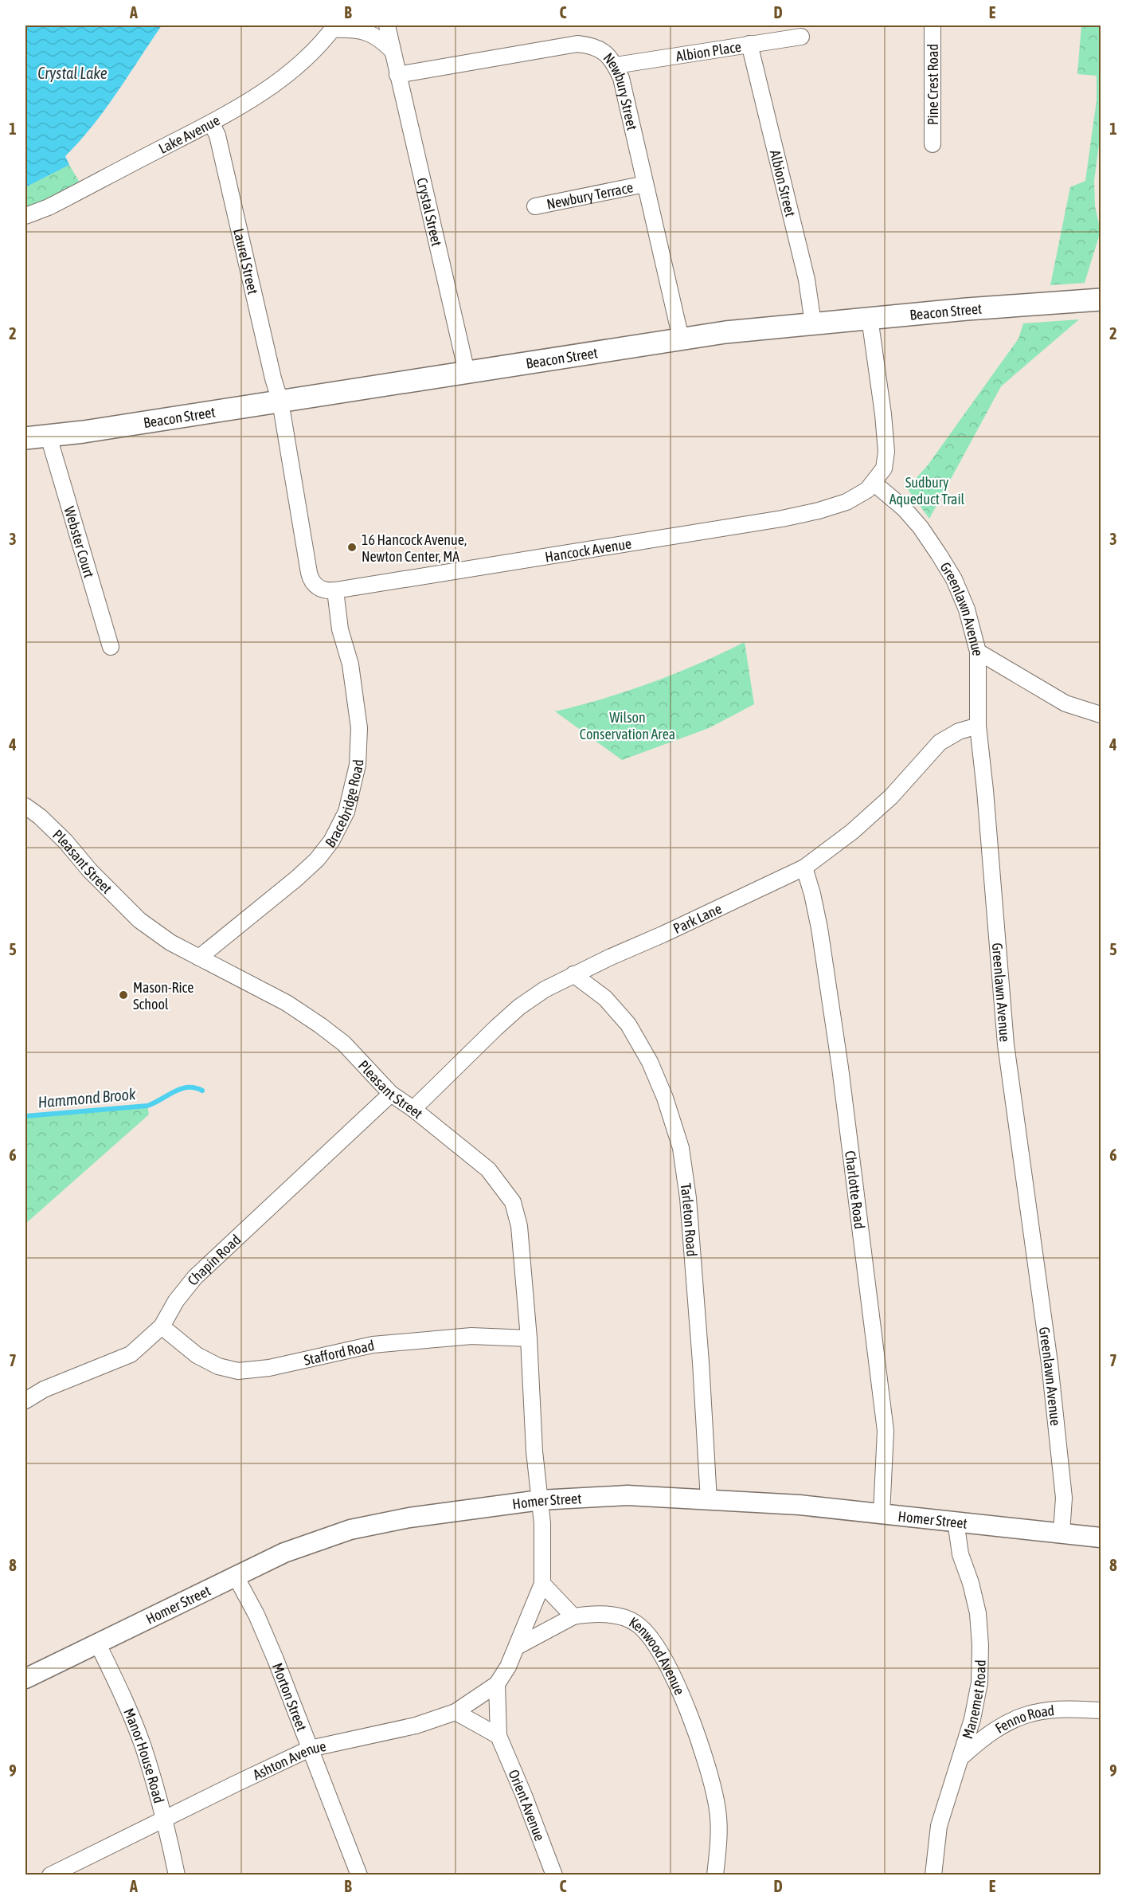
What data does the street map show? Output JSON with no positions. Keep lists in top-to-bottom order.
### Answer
{
  "streets": {
    "main road": ["Beacon Street"],
    "street": [
      "Albion Place",
      "Pine Crest Road",
      "Newbury Street",
      "Lake Avenue",
      "Albion Street",
      "Newbury Terrace",
      "Crystal Street",
      "Laurel Street",
      "Webster Court",
      "Hancock Avenue",
      "Greenlawn Avenue",
      "Bracebridge Road",
      "Pleasant Street",
      "Park Lane",
      "Charlotte Road",
      "Tarleton Road",
      "Chapin Road",
      "Stafford Road",
      "Homer Street",
      "Kenwood Avenue",
      "Morton Street",
      "Manemet Road",
      "Fenno Road",
      "Manor House Road",
      "Ashton Avenue",
      "Orient Avenue"
    ]
  },
  "crossings": [
    ["Albion Place", "Newbury Street"],
    ["Albion Place", "Albion Street"],
    ["Newbury Street", "Newbury Terrace"],
    ["Newbury Street", "Crystal Street"],
    ["Newbury Street", "Beacon Street"],
    ["Lake Avenue", "Laurel Street"],
    ["Albion Street", "Beacon Street"],
    ["Crystal Street", "Beacon Street"],
    ["Laurel Street", "Beacon Street"],
    ["Laurel Street", "Hancock Avenue"],
    ["Beacon Street", "Webster Court"],
    ["Beacon Street", "Hancock Avenue"],
    ["Hancock Avenue", "Greenlawn Avenue"],
    ["Hancock Avenue", "Bracebridge Road"],
    ["Greenlawn Avenue", "Park Lane"],
    ["Greenlawn Avenue", "Homer Street"],
    ["Bracebridge Road", "Pleasant Street"],
    ["Pleasant Street", "Park Lane"],
    ["Pleasant Street", "Chapin Road"],
    ["Pleasant Street", "Stafford Road"],
    ["Pleasant Street", "Homer Street"],
    ["Park Lane", "Charlotte Road"],
    ["Park Lane", "Tarleton Road"],
    ["Charlotte Road", "Homer Street"],
    ["Tarleton Road", "Homer Street"],
    ["Chapin Road", "Stafford Road"],
    ["Homer Street", "Morton Street"],
    ["Homer Street", "Manemet Road"],
    ["Homer Street", "Manor House Road"],
    ["Morton Street", "Ashton Avenue"],
    ["Manemet Road", "Fenno Road"],
    ["Manor House Road", "Ashton Avenue"],
    ["Ashton Avenue", "Orient Avenue"]
  ],
  "water": ["Crystal Lake", "Hammond Brook"],
  "parks": ["Sudbury Aqueduct Trail", "Wilson Conservation Area"],
  "places": ["16 Hancock Avenue, Newton Center, MA", "Mason-Rice School"],
  "grid": {
    "columns": [
      "A",
      "B",
      "C",
      "D",
      "E"
    ],
    "rows": [
      "1",
      "2",
      "3",
      "4",
      "5",
      "6",
      "7",
      "8",
      "9"
    ]
  }
}
